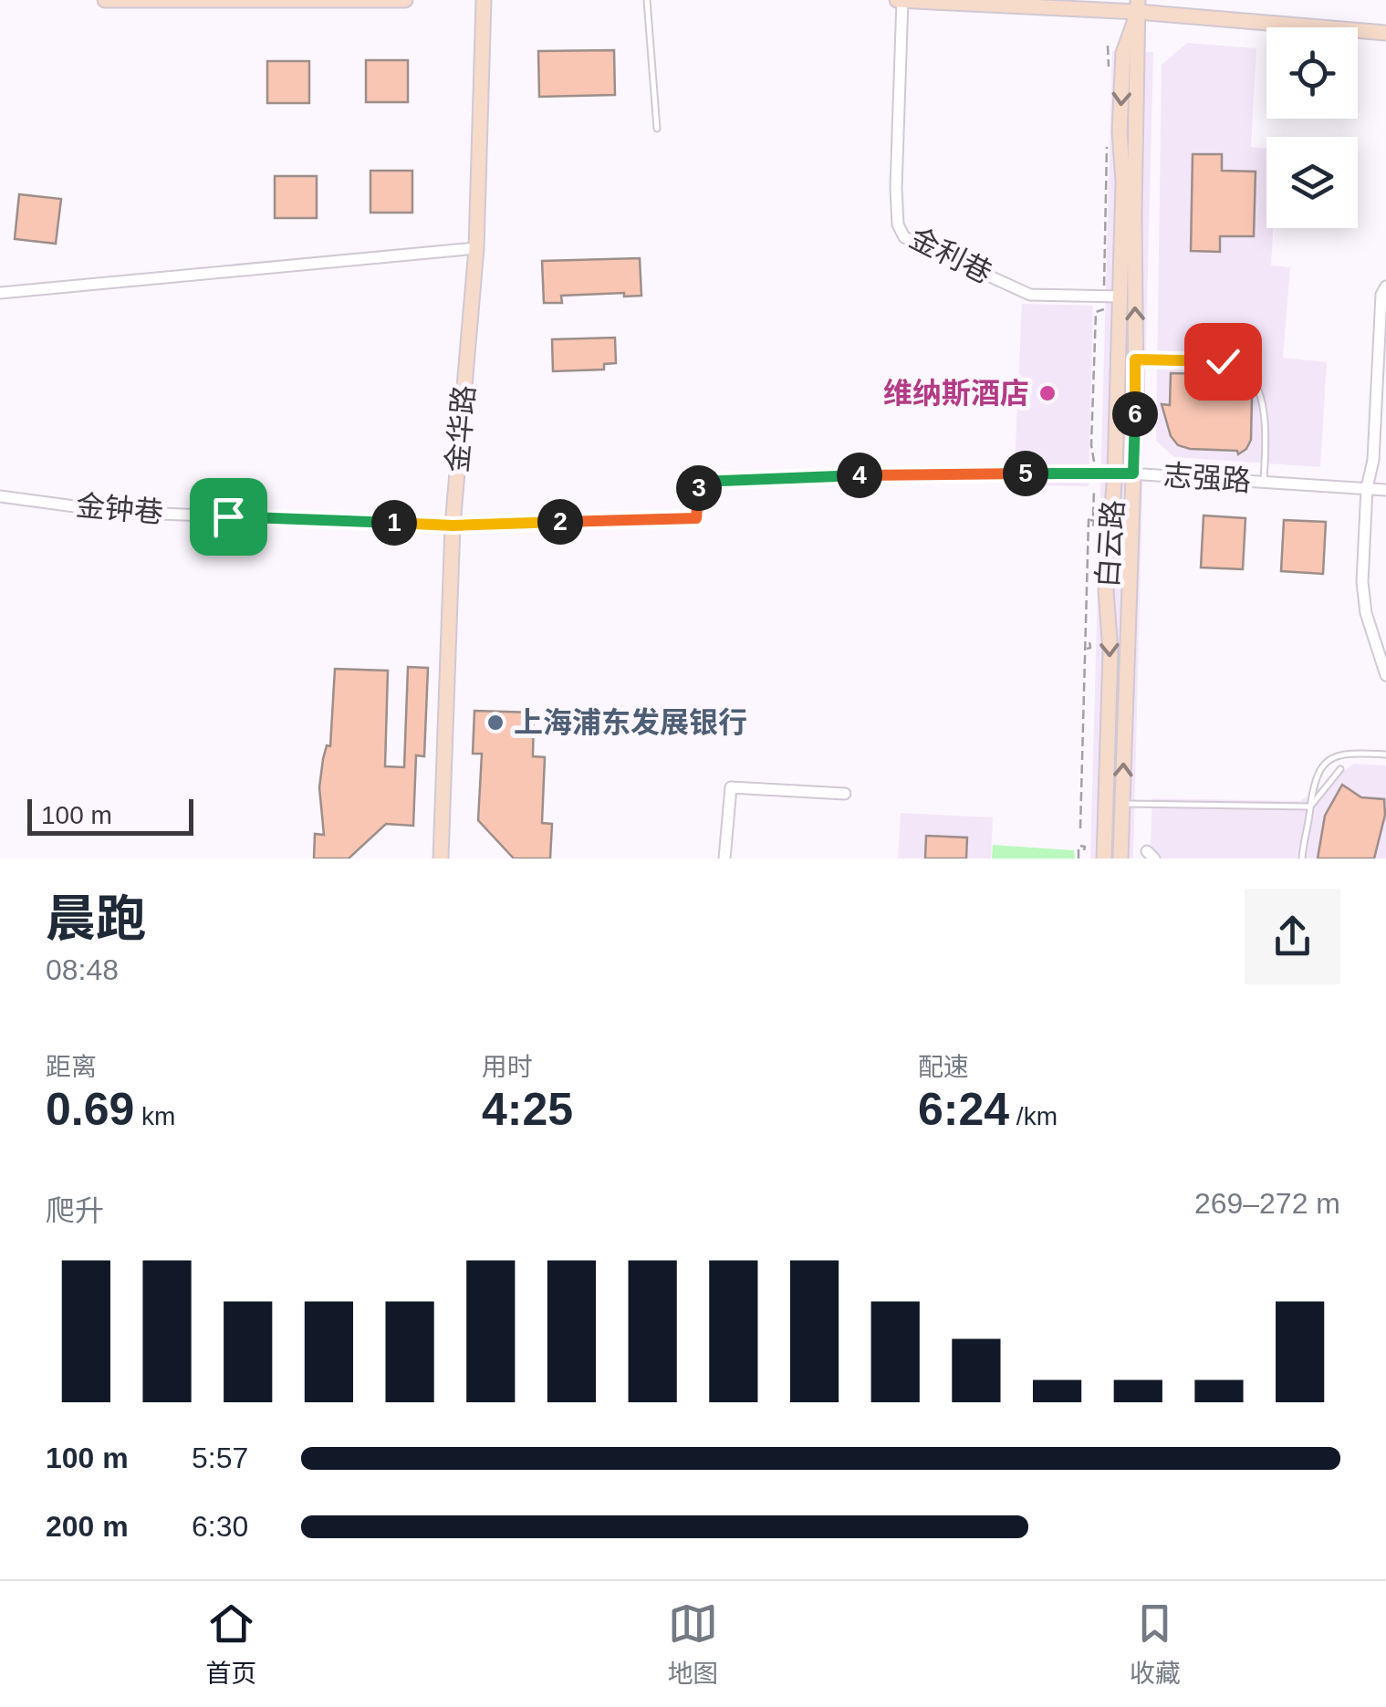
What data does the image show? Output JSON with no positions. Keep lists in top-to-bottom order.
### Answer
{
  "streets": {
    "main road": ["金华路", "白云路"],
    "street": ["金利巷", "志强路", "金钟巷"]
  },
  "crossings": [
    ["金利巷", "白云路"],
    ["金华路", "金钟巷"],
    ["志强路", "白云路"]
  ],
  "places": ["维纳斯酒店", "上海浦东发展银行"],
  "scale_bar": "100 m",
  "page": {
    "pins": [
      "6",
      "5",
      "4",
      "3",
      "2",
      "1"
    ],
    "scale": "100 m",
    "heading": ["晨跑", "08:48"],
    "stats": [
      ["距离", "0.69 km"],
      ["用时", "4:25"],
      ["配速", "6:24 /km"]
    ],
    "chart": ["爬升", "269–272 m"],
    "list": [
      {
        "name": "100 m",
        "note": "5:57"
      },
      {
        "name": "200 m",
        "note": "6:30"
      }
    ],
    "tabs": ["首页", "地图", "收藏"]
  }
}
